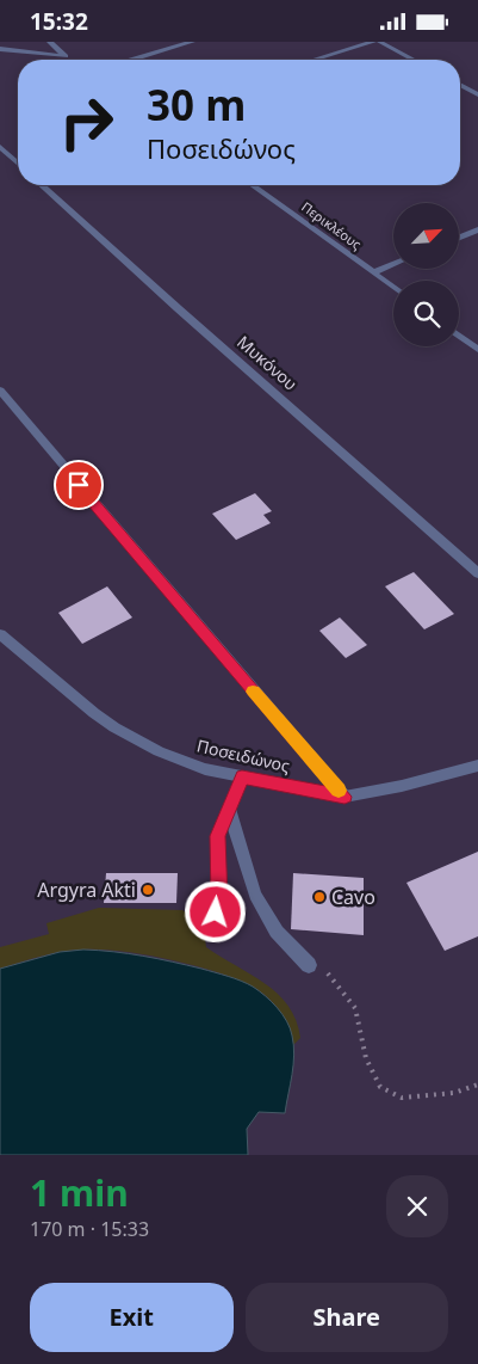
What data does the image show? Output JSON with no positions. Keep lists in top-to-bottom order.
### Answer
{
  "streets": {
    "street": ["Περικλέους", "Μυκόνου", "Ποσειδώνος"]
  },
  "places": ["Argyra Akti", "Cavo"],
  "north": "top right",
  "page": {
    "status": "15:32",
    "turn": ["30 m", "Ποσειδώνος"],
    "heading": ["1 min", "170 m · 15:33"],
    "buttons": ["Exit", "Share"]
  }
}
